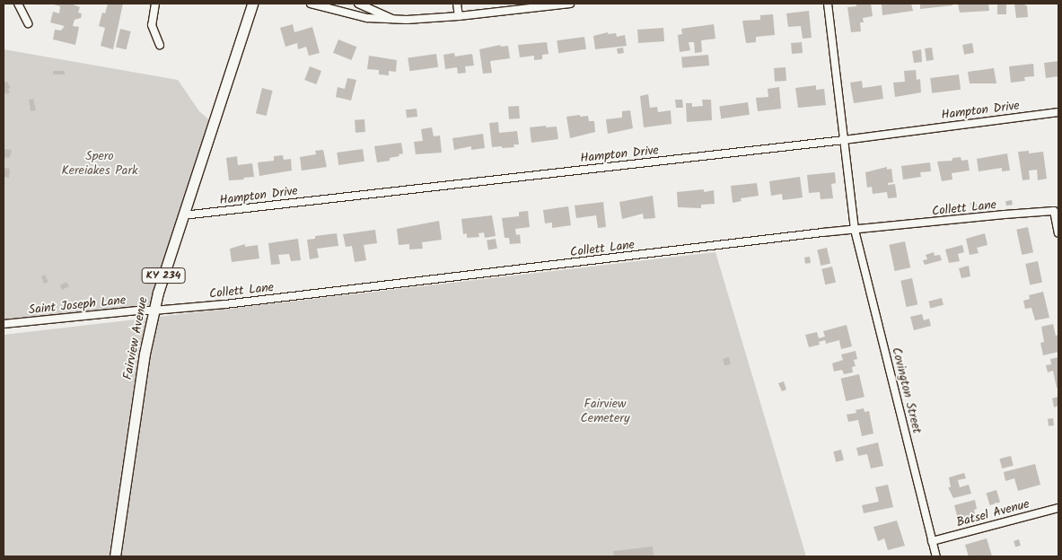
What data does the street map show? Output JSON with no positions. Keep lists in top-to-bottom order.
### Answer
{
  "streets": {
    "main road": ["KY 234", "Fairview Avenue"],
    "street": [
      "Hampton Drive",
      "Collett Lane",
      "Saint Joseph Lane",
      "Covington Street",
      "Batsel Avenue"
    ]
  },
  "crossings": [
    ["Hampton Drive", "Fairview Avenue"],
    ["Hampton Drive", "Covington Street"],
    ["Collett Lane", "Saint Joseph Lane"],
    ["Collett Lane", "Fairview Avenue"],
    ["Collett Lane", "Covington Street"],
    ["Saint Joseph Lane", "Fairview Avenue"],
    ["Covington Street", "Batsel Avenue"]
  ],
  "parks": ["Spero Kereiakes Park", "Fairview Cemetery"]
}
